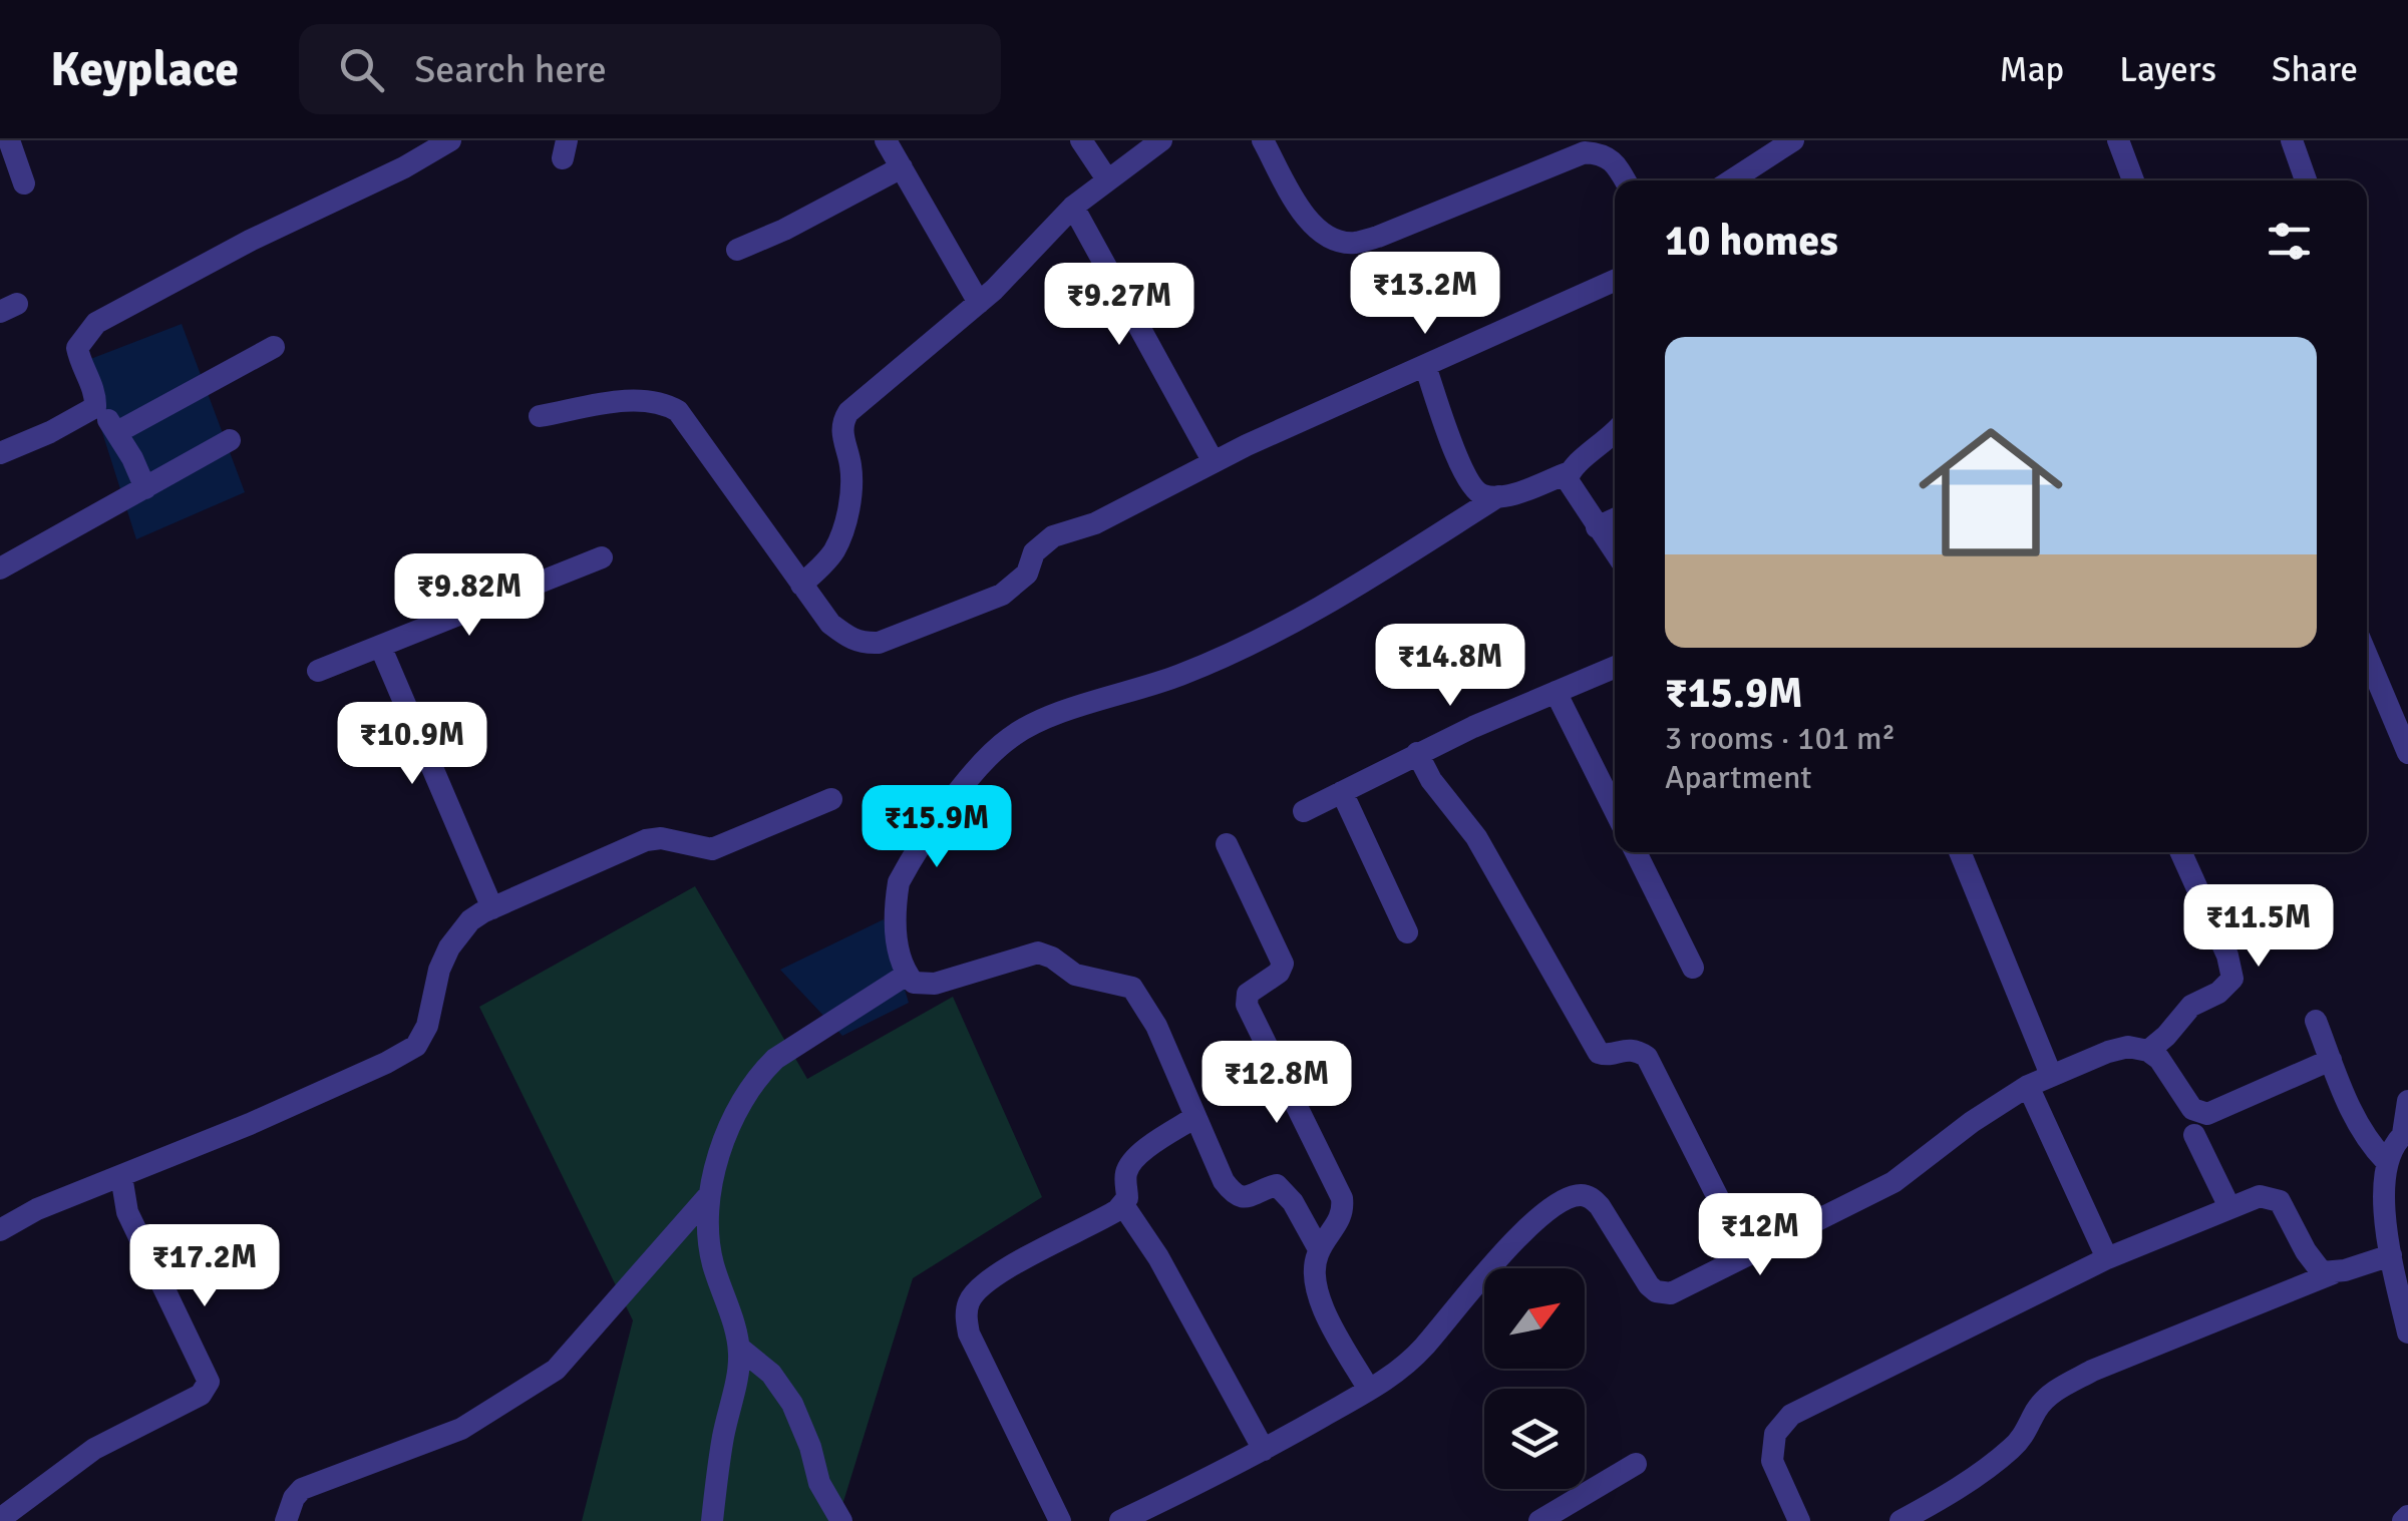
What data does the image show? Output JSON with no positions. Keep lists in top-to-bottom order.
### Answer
{
  "north": "top right",
  "page": {
    "header": "Keyplace",
    "search": "Search here",
    "nav": ["Map", "Layers", "Share"],
    "heading": "10 homes",
    "price": [
      "₹13.2M",
      "₹9.27M",
      "₹9.82M",
      "₹14.8M",
      "₹10.9M",
      "₹15.9M",
      "₹11.5M",
      "₹12.8M",
      "₹12M",
      "₹17.2M"
    ],
    "list": [
      {
        "name": "₹15.9M",
        "note": "3 rooms · 101 m² · Apartment"
      }
    ]
  }
}
